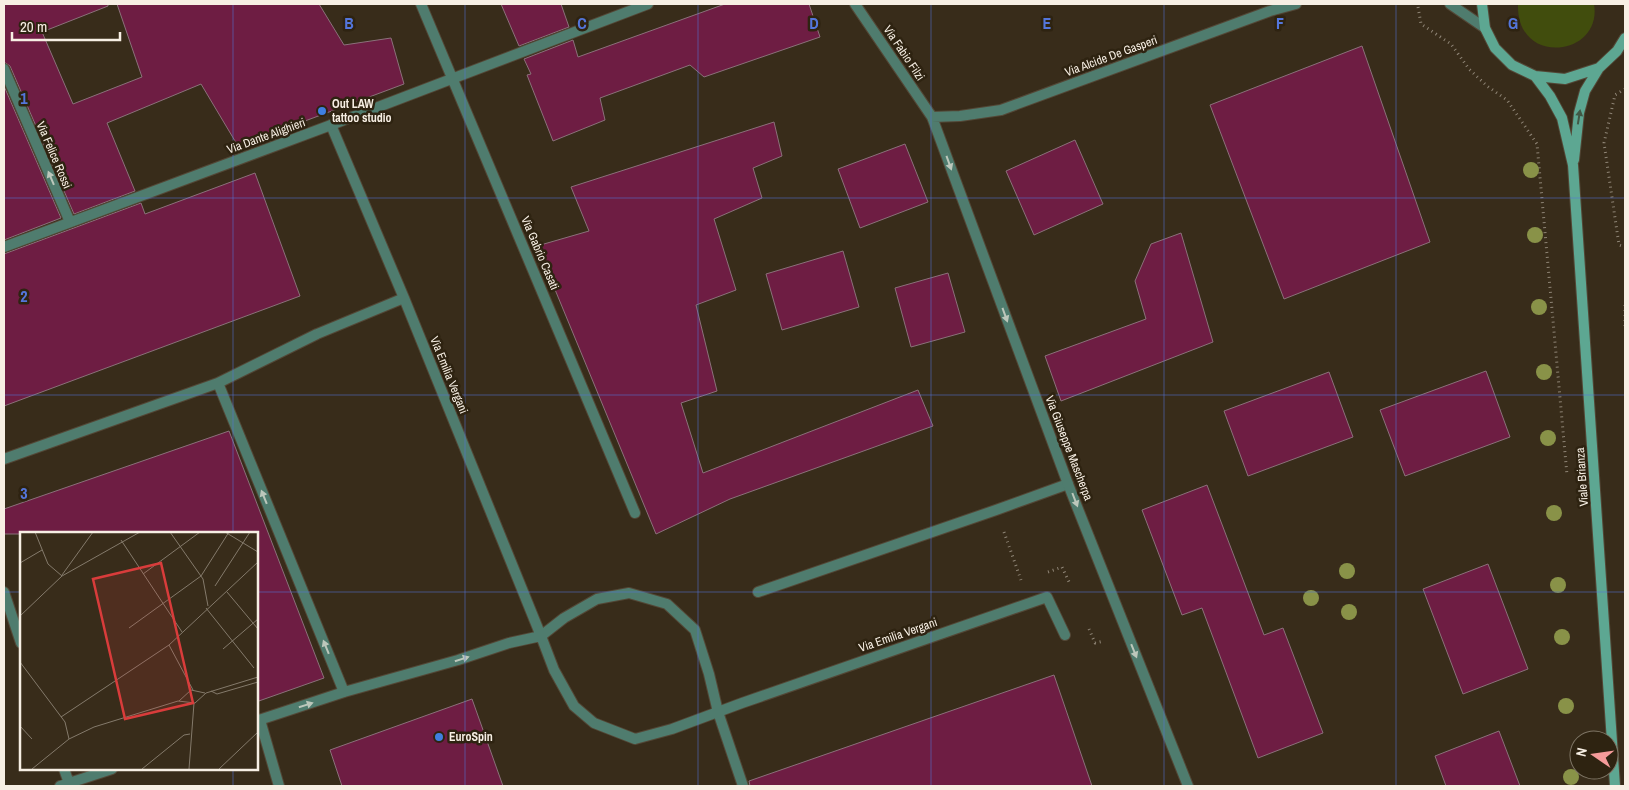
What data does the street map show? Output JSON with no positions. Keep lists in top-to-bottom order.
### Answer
{
  "streets": {
    "main road": ["Viale Brianza"],
    "street": [
      "Via Fabio Filzi",
      "Via Alcide De Gasperi",
      "Via Dante Alighieri",
      "Via Felice Rossi",
      "Via Gabrio Casati",
      "Via Emilia Vergani",
      "Via Giuseppe Mascherpa"
    ]
  },
  "crossings": [
    ["Via Fabio Filzi", "Via Alcide De Gasperi"],
    ["Via Fabio Filzi", "Via Giuseppe Mascherpa"],
    ["Via Alcide De Gasperi", "Via Giuseppe Mascherpa"],
    ["Via Dante Alighieri", "Via Felice Rossi"],
    ["Via Dante Alighieri", "Via Gabrio Casati"],
    ["Via Dante Alighieri", "Via Emilia Vergani"]
  ],
  "one_way": ["Via Felice Rossi", "Via Giuseppe Mascherpa"],
  "places": ["Out LAW tattoo studio", "EuroSpin"],
  "scale_bar": "20 m",
  "north": "left",
  "grid": {
    "columns": [
      "B",
      "C",
      "D",
      "E",
      "F",
      "G"
    ],
    "rows": ["1", "2", "3"]
  }
}
